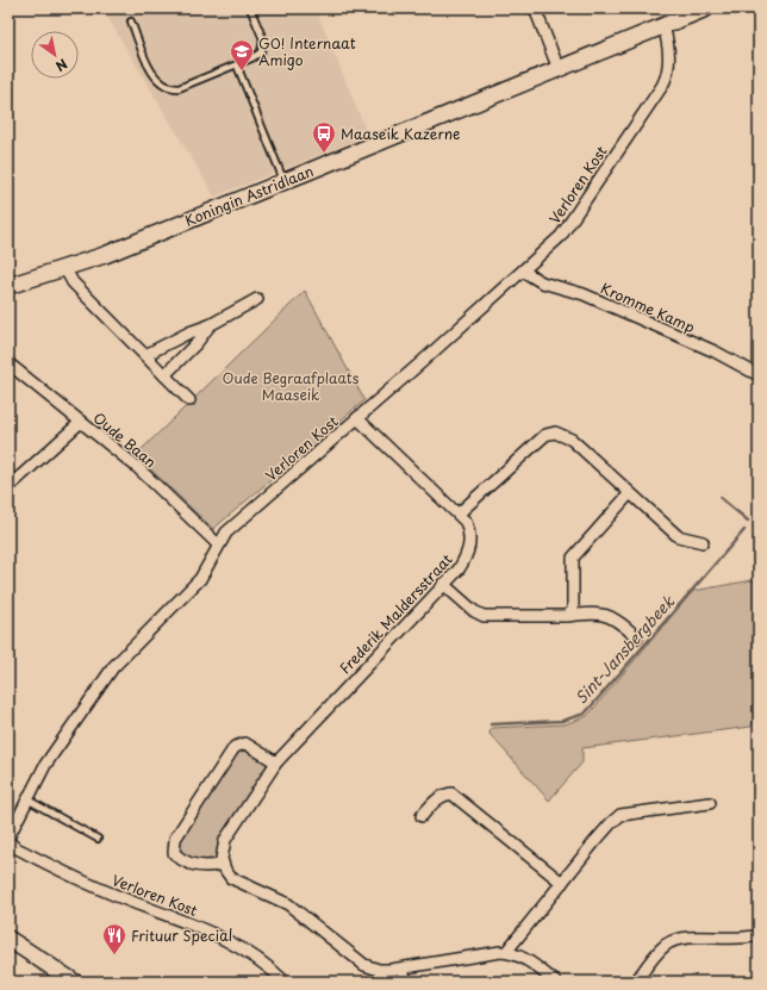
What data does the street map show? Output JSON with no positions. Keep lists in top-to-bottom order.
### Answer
{
  "streets": {
    "main road": ["Koningin Astridlaan"],
    "street": [
      "Verloren Kost",
      "Kromme Kamp",
      "Oude Baan",
      "Frederik Maldersstraat"
    ]
  },
  "crossings": [
    ["Verloren Kost", "Koningin Astridlaan"],
    ["Verloren Kost", "Kromme Kamp"],
    ["Verloren Kost", "Oude Baan"],
    ["Verloren Kost", "Frederik Maldersstraat"]
  ],
  "water": ["Sint-Jansbergbeek"],
  "parks": ["Oude Begraafplaats Maaseik"],
  "places": {
    "school or university": ["GO! Internaat Amigo"],
    "bus stop": ["Maaseik Kazerne"],
    "restaurant": ["Frituur Special"]
  },
  "north": "bottom right"
}
